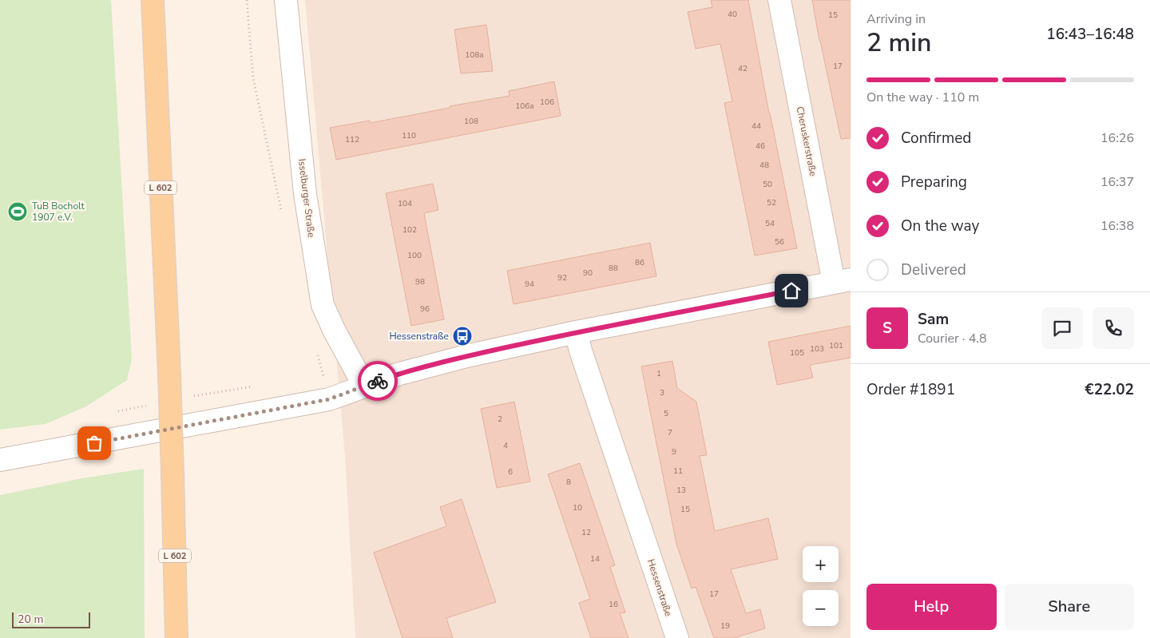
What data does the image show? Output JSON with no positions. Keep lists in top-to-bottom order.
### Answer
{
  "streets": {
    "main road": ["L 602"],
    "street": ["Cheruskerstraße", "Isselburger Straße", "Hessenstraße"]
  },
  "places": {
    "sports": ["TuB Bocholt 1907 e.V."],
    "bus stop": ["Hessenstraße"]
  },
  "house_numbers": [
    "40",
    "15",
    "108a",
    "17",
    "42",
    "106",
    "106a",
    "108",
    "44",
    "110",
    "112",
    "46",
    "48",
    "50",
    "52",
    "104",
    "54",
    "102",
    "56",
    "100",
    "86",
    "88",
    "90",
    "92",
    "98",
    "94",
    "96",
    "101",
    "103",
    "105",
    "1",
    "3",
    "5",
    "2",
    "7",
    "4",
    "9",
    "11",
    "6",
    "8",
    "13",
    "10",
    "15",
    "12",
    "14",
    "17",
    "16",
    "19"
  ],
  "scale_bar": "20 m",
  "page": {
    "heading": ["2 min", "Arriving in", "16:43–16:48"],
    "panel": [
      "Sam",
      "Courier · 4.8",
      "Order #1891",
      "€22.02"
    ],
    "bar": "On the way · 110 m",
    "list": [
      ["Confirmed", "16:26"],
      ["Preparing", "16:37"],
      ["On the way", "16:38"],
      "Delivered"
    ],
    "round": "S",
    "map_buttons": ["+", "−"],
    "buttons": ["Help", "Share"],
    "scale": "20 m"
  }
}
